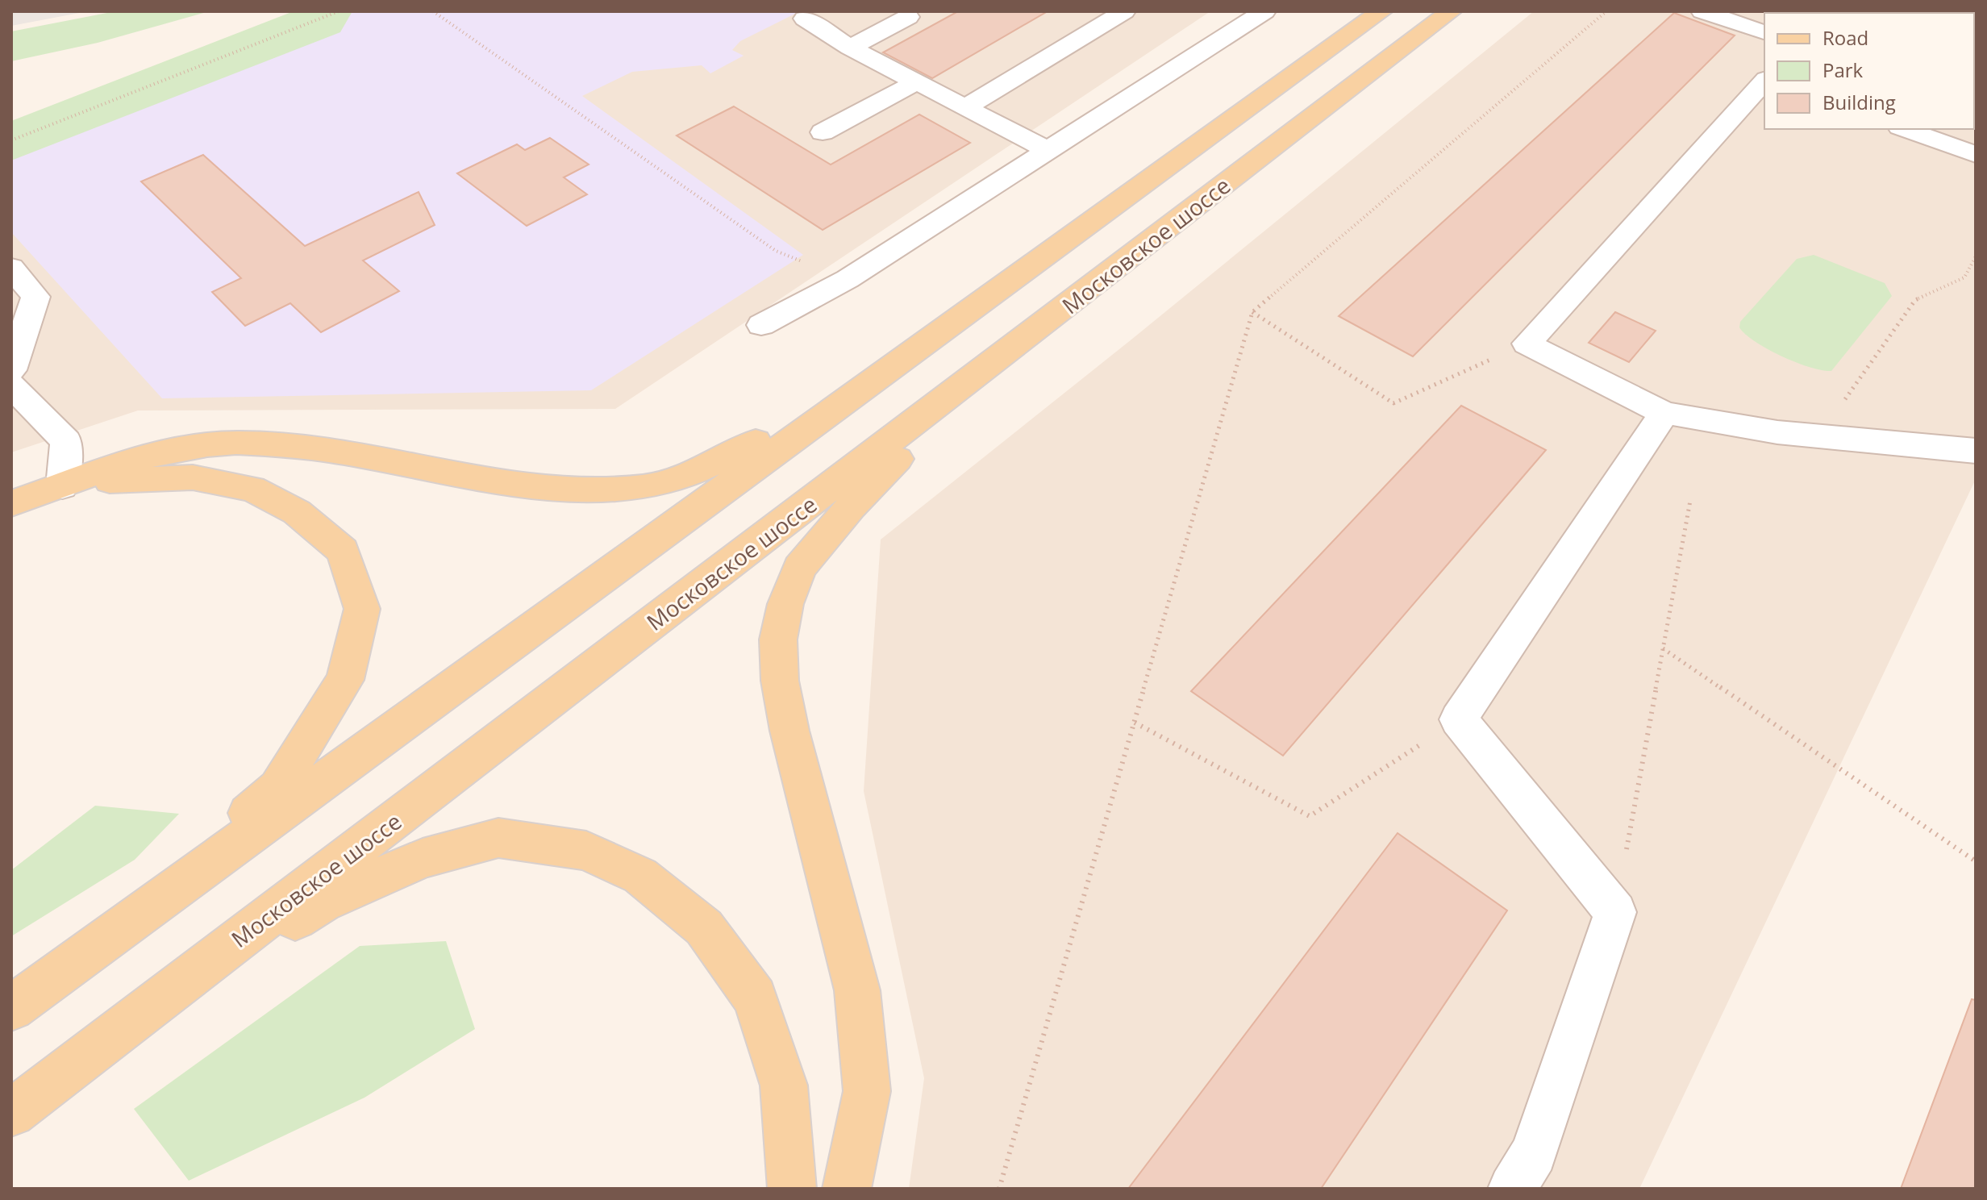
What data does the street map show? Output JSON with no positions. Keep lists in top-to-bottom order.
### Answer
{
  "streets": {
    "main road": ["Московское шоссе"]
  },
  "legend": ["Road", "Park", "Building"]
}
